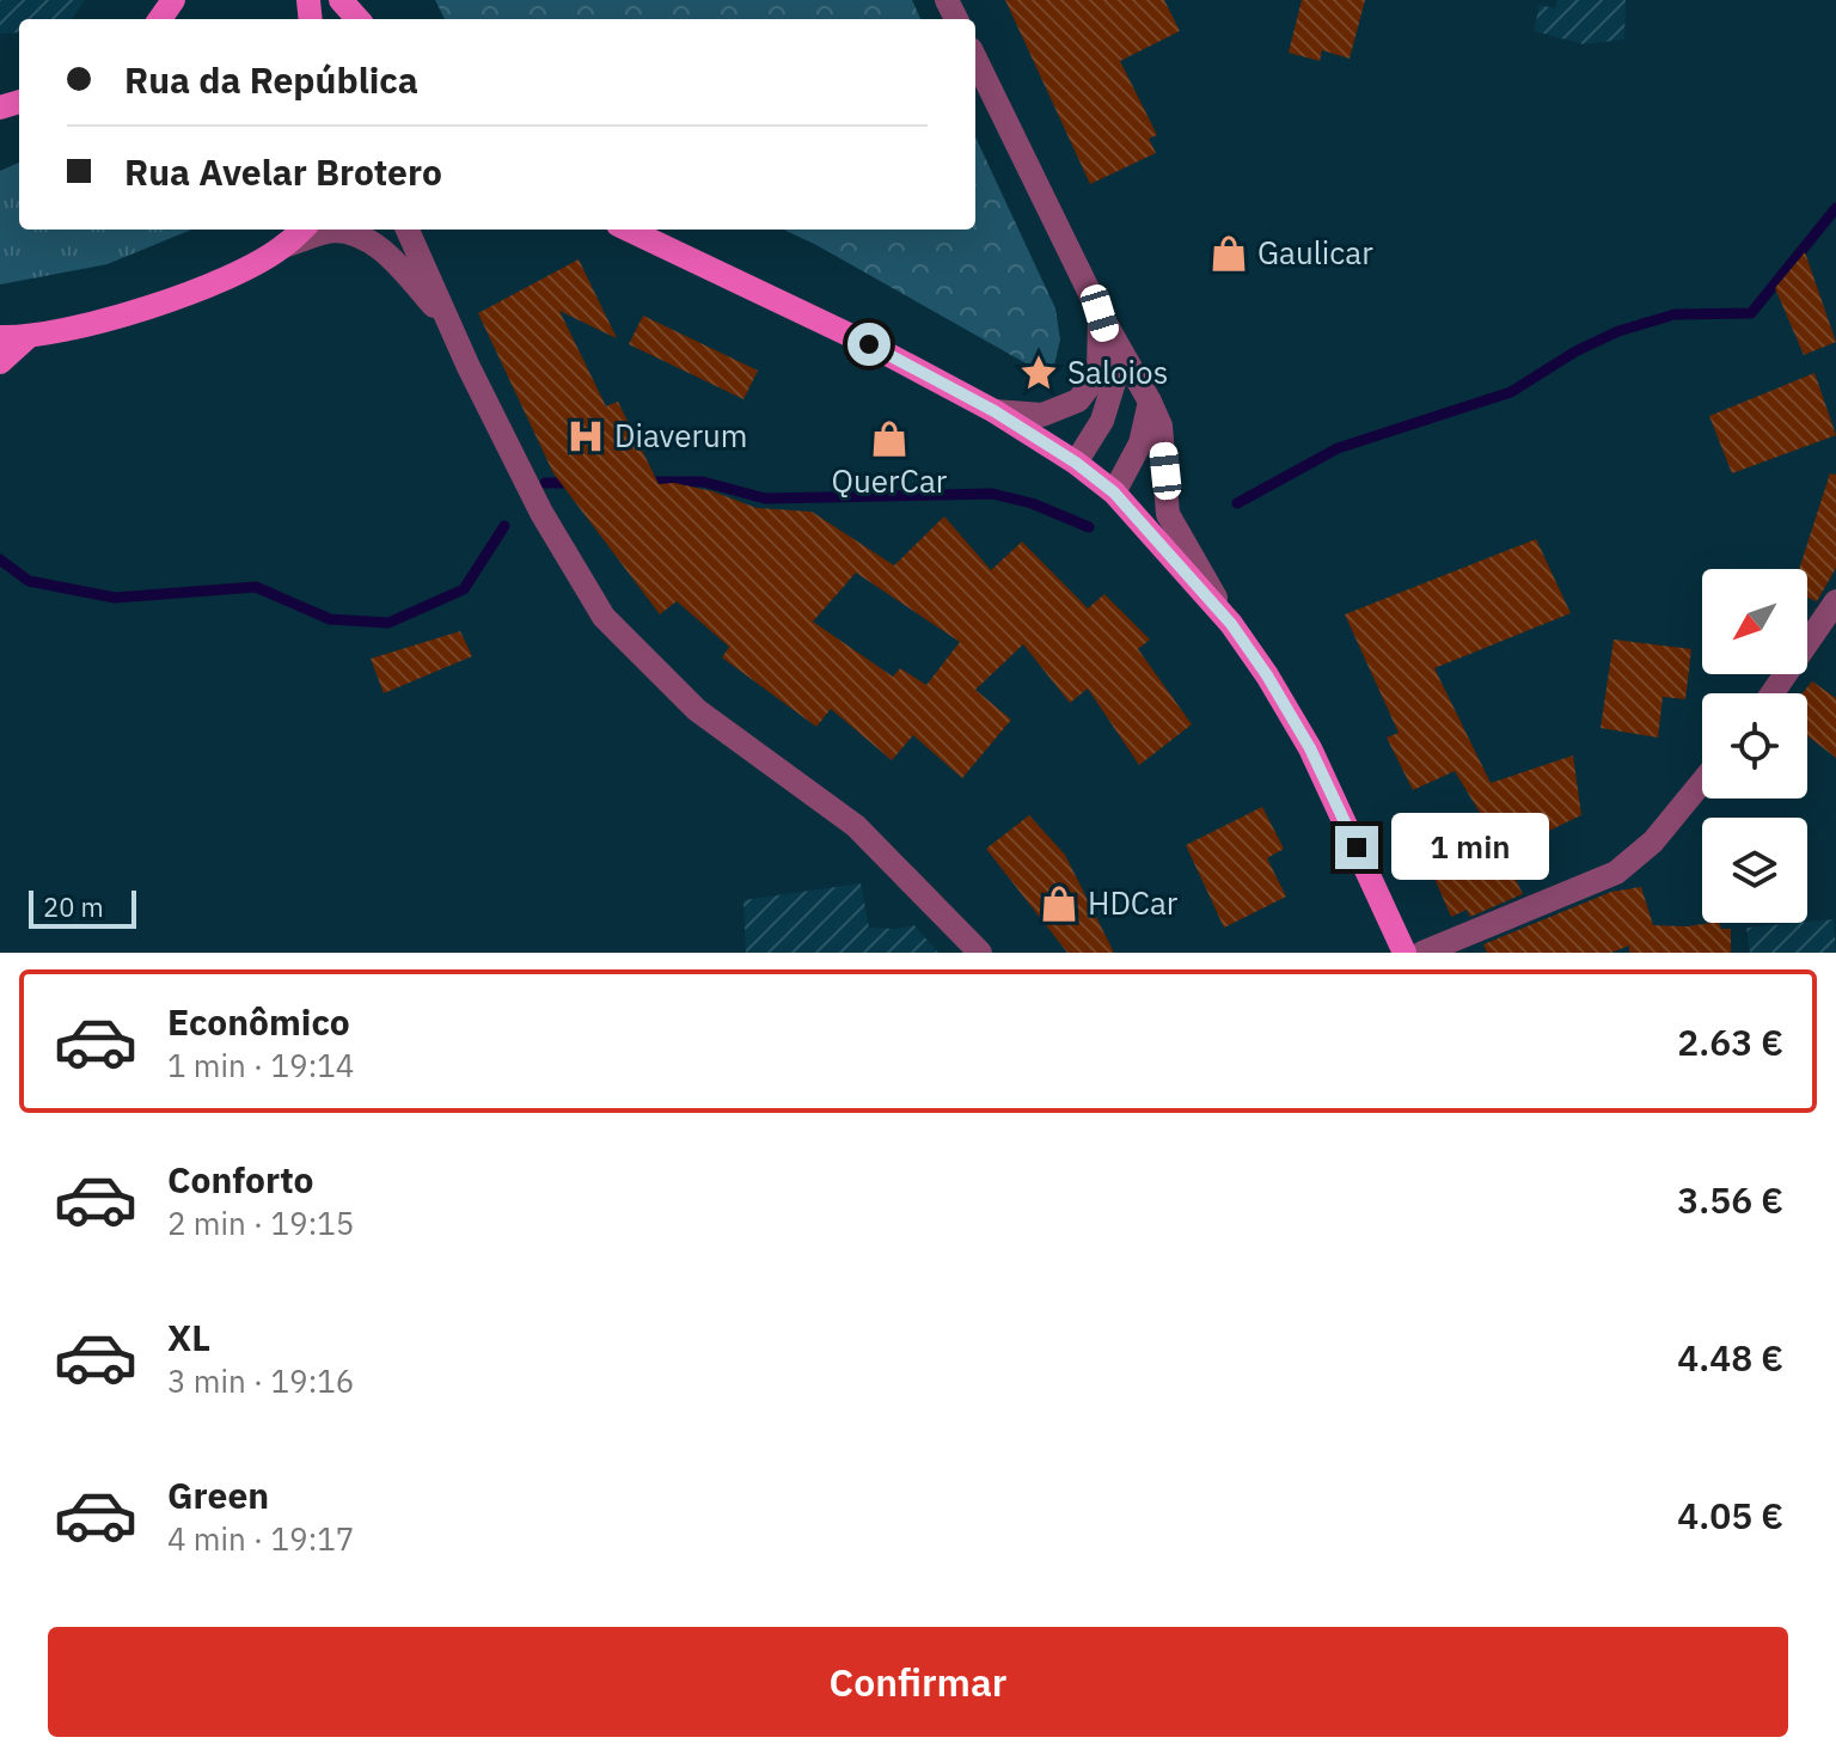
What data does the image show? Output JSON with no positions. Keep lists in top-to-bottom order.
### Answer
{
  "places": {
    "shop": ["Gaulicar", "QuerCar", "HDCar"],
    "place": ["Saloios"],
    "hospital": ["Diaverum"]
  },
  "scale_bar": "20 m",
  "north": "bottom left",
  "page": {
    "banner": ["Rua da República", "Rua Avelar Brotero"],
    "bubble": "1 min",
    "scale": "20 m",
    "list": [
      {
        "name": "Econômico",
        "note": "1 min · 19:14",
        "value": "2.63 €"
      },
      {
        "name": "Conforto",
        "note": "2 min · 19:15",
        "value": "3.56 €"
      },
      {
        "name": "XL",
        "note": "3 min · 19:16",
        "value": "4.48 €"
      },
      {
        "name": "Green",
        "note": "4 min · 19:17",
        "value": "4.05 €"
      }
    ],
    "buttons": "Confirmar"
  }
}
